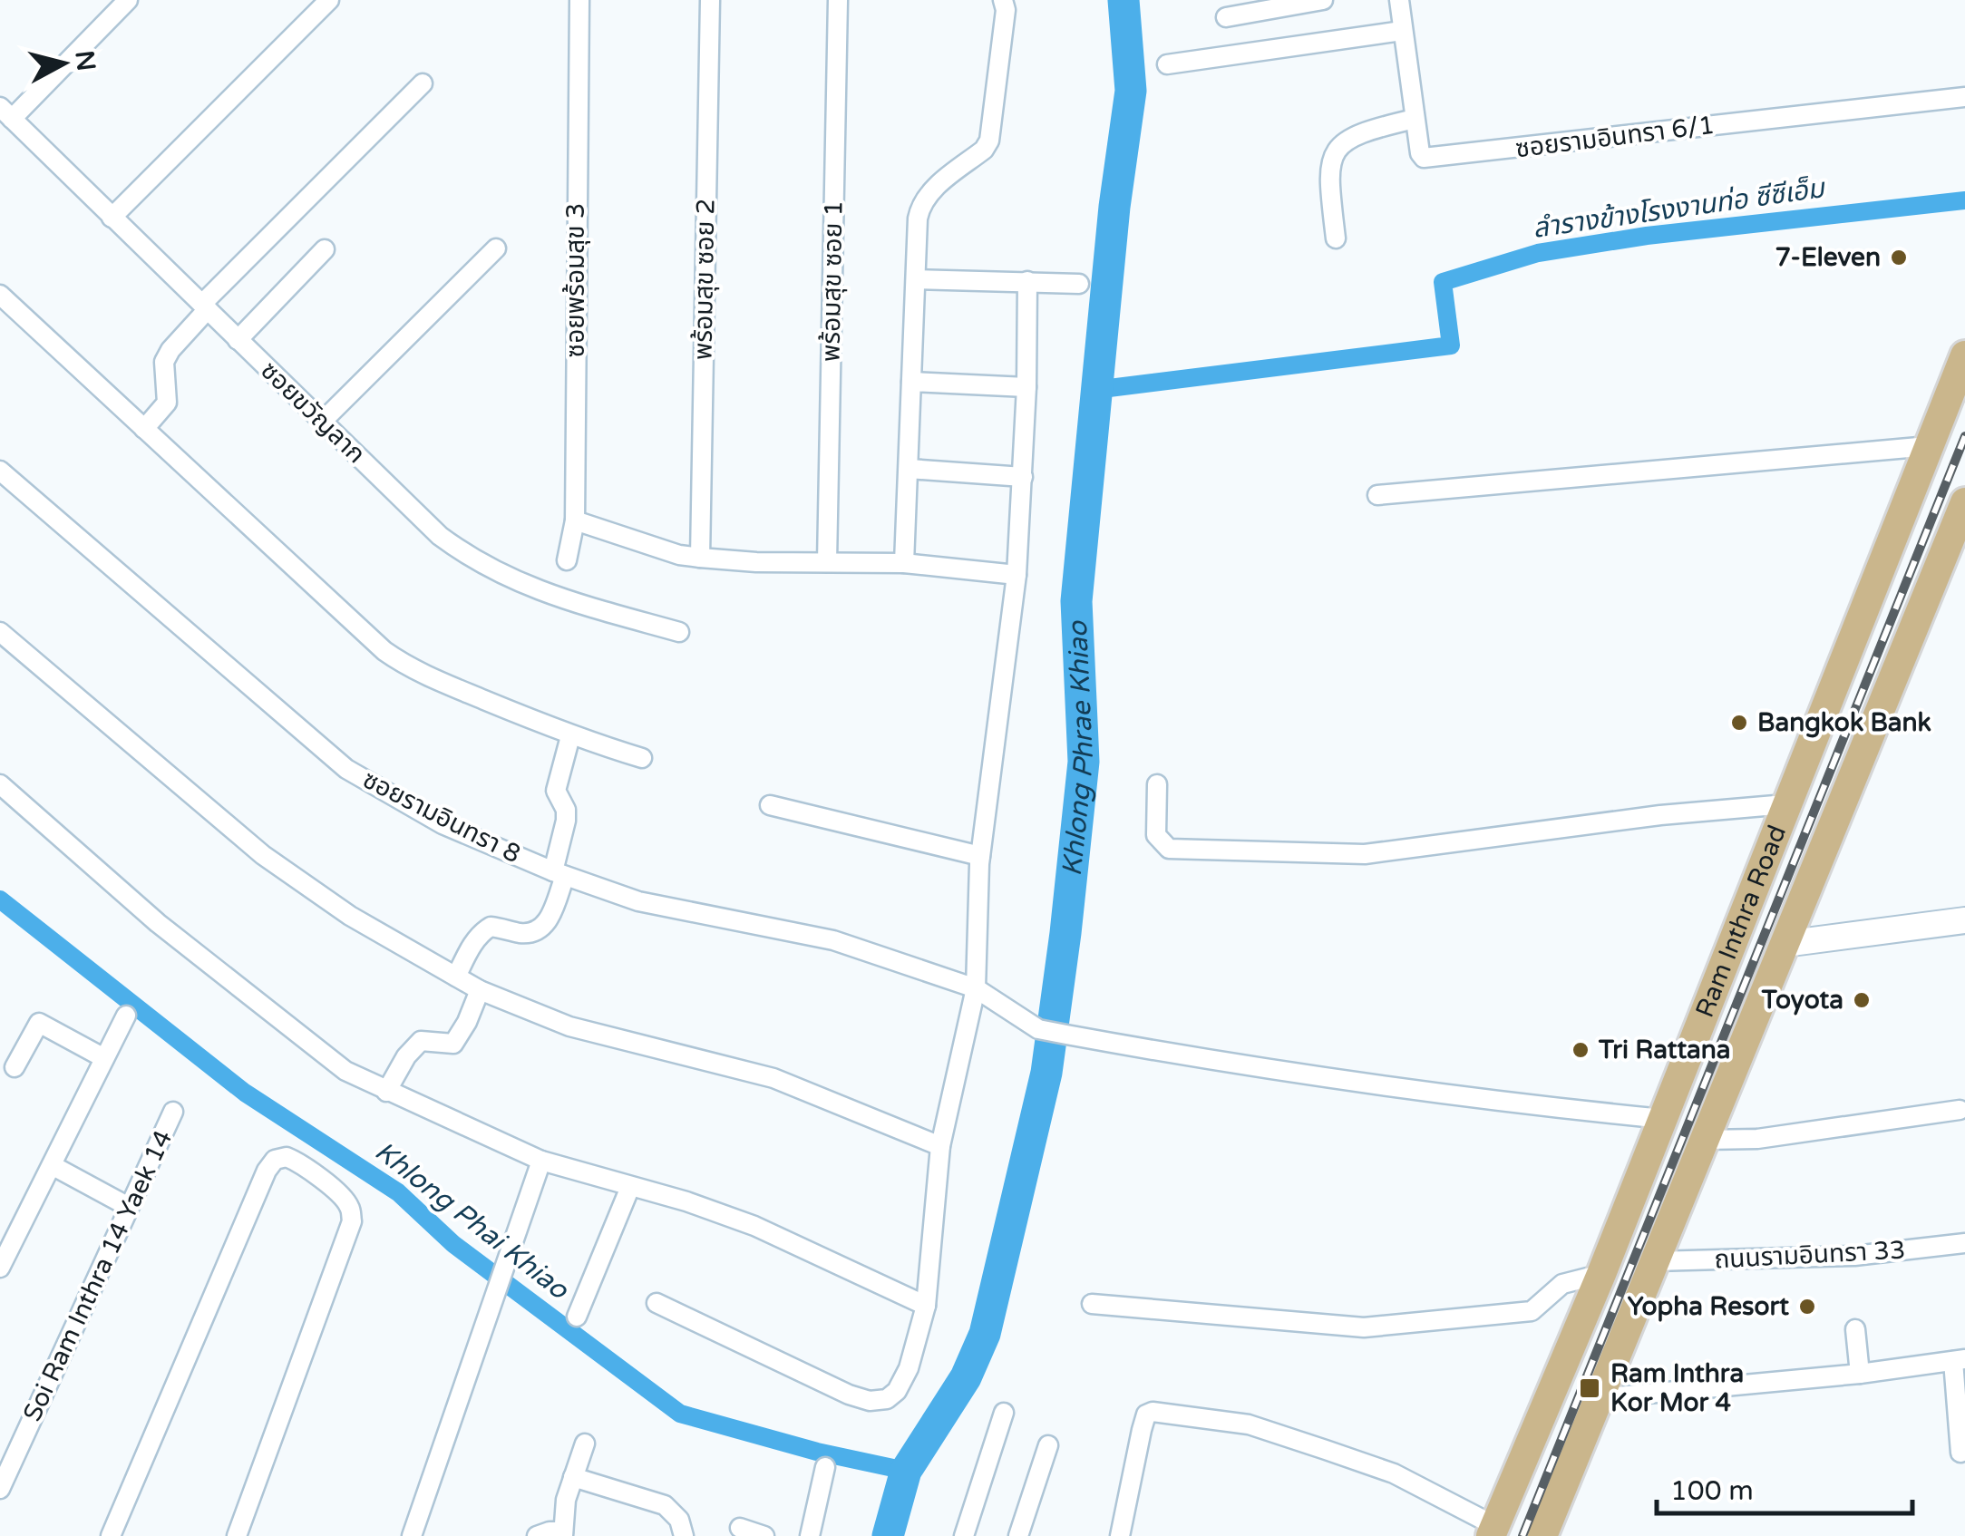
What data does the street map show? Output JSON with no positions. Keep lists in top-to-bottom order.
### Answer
{
  "streets": {
    "main road": ["Ram Inthra Road"],
    "street": [
      "ซอยรามอินทรา 6/1",
      "พร้อมสุข ซอย 2",
      "ซอยพร้อมสุข 3",
      "พร้อมสุข ซอย 1",
      "ซอยขวัญลาก",
      "ซอยรามอินทรา 8",
      "ถนนรามอินทรา 33",
      "Soi Ram Inthra 14 Yaek 14"
    ]
  },
  "crossings": [
    ["ซอยรามอินทรา 8", "Ram Inthra Road"],
    ["Ram Inthra Road", "ถนนรามอินทรา 33"]
  ],
  "water": ["ลำรางข้างโรงงานท่อ ซีซีเอ็ม", "Khlong Phrae Khiao", "Khlong Phai Khiao"],
  "places": {
    "other": [
      "7-Eleven",
      "Bangkok Bank",
      "Toyota",
      "Tri Rattana",
      "Yopha Resort"
    ],
    "transit": ["Ram Inthra Kor Mor 4"]
  },
  "scale_bar": "100 m",
  "north": "right"
}
